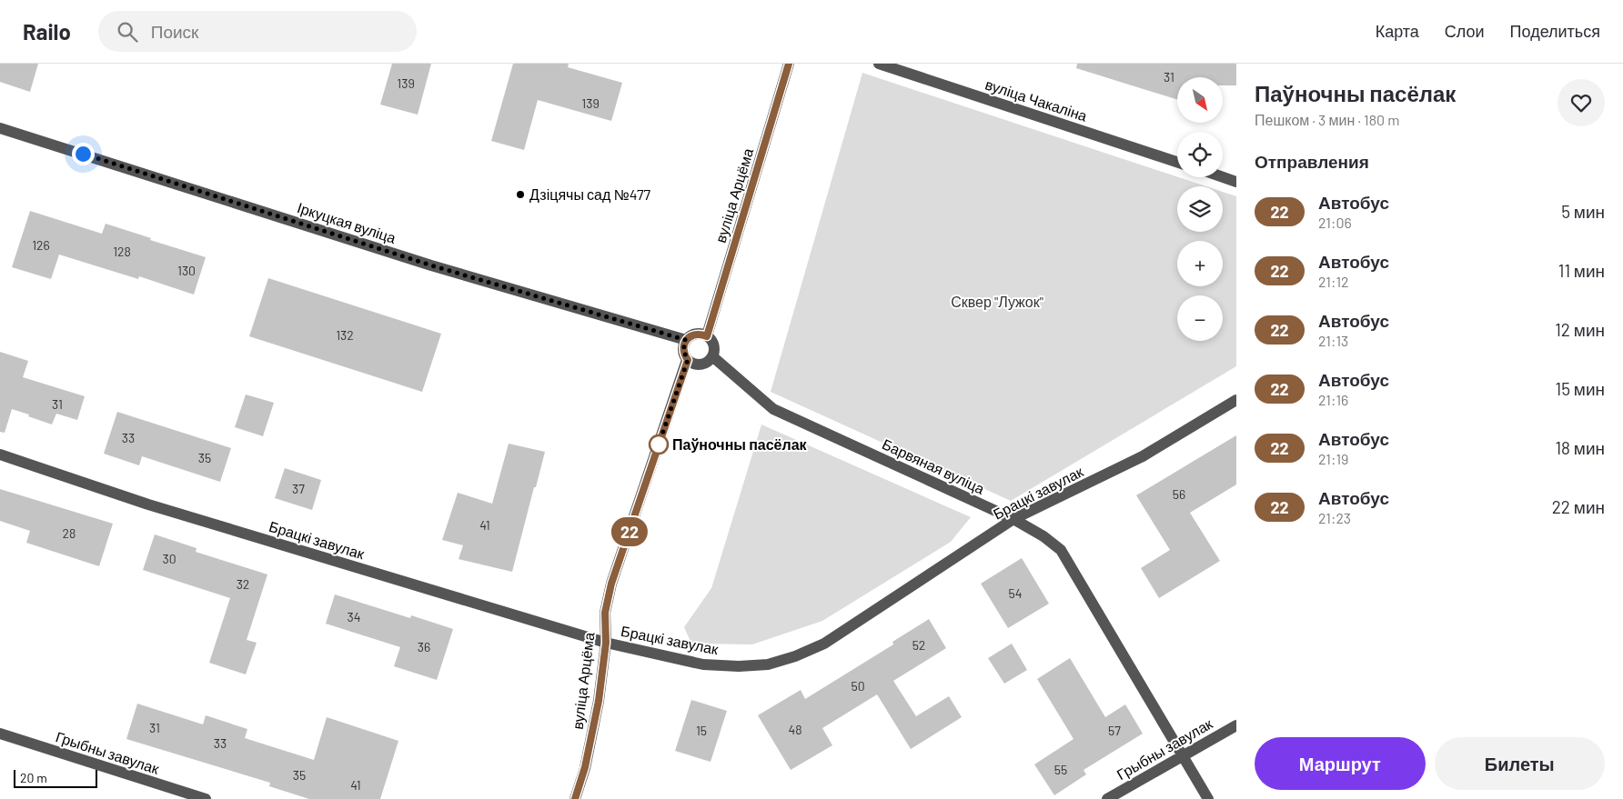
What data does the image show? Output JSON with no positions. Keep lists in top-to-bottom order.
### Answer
{
  "streets": {
    "street": [
      "вуліца Чакаліна",
      "вуліца Арцёма",
      "Іркуцкая вуліца",
      "Барвяная вуліца",
      "Брацкі завулак",
      "Грыбны завулак"
    ]
  },
  "crossings": [
    ["вуліца Арцёма", "Іркуцкая вуліца"],
    ["вуліца Арцёма", "Барвяная вуліца"],
    ["вуліца Арцёма", "Брацкі завулак"],
    ["Іркуцкая вуліца", "Барвяная вуліца"],
    ["Барвяная вуліца", "Брацкі завулак"],
    ["Барвяная вуліца", "Грыбны завулак"]
  ],
  "parks": ["Сквер \"Лужок\""],
  "places": ["Дзіцячы сад №477", "Паўночны пасёлак"],
  "lines": ["bus line 22"],
  "house_numbers": [
    "31",
    "139",
    "139",
    "126",
    "128",
    "130",
    "132",
    "31",
    "33",
    "35",
    "37",
    "56",
    "41",
    "28",
    "30",
    "32",
    "54",
    "34",
    "52",
    "36",
    "50",
    "31",
    "48",
    "15",
    "57",
    "33",
    "55",
    "35",
    "41"
  ],
  "scale_bar": "20 m",
  "north": "bottom right",
  "page": {
    "header": "Railo",
    "search": "Поиск",
    "nav": ["Карта", "Слои", "Поделиться"],
    "on_map": "22",
    "heading": [
      ["Паўночны пасёлак", "Пешком · 3 мин · 180 m"],
      "Отправления"
    ],
    "map_buttons": ["+", "−"],
    "list": [
      {
        "mark": "22",
        "name": "Автобус",
        "note": "21:06",
        "value": "5 мин"
      },
      {
        "mark": "22",
        "name": "Автобус",
        "note": "21:12",
        "value": "11 мин"
      },
      {
        "mark": "22",
        "name": "Автобус",
        "note": "21:13",
        "value": "12 мин"
      },
      {
        "mark": "22",
        "name": "Автобус",
        "note": "21:16",
        "value": "15 мин"
      },
      {
        "mark": "22",
        "name": "Автобус",
        "note": "21:19",
        "value": "18 мин"
      },
      {
        "mark": "22",
        "name": "Автобус",
        "note": "21:23",
        "value": "22 мин"
      }
    ],
    "buttons": ["Маршрут", "Билеты"],
    "scale": "20 m"
  }
}
